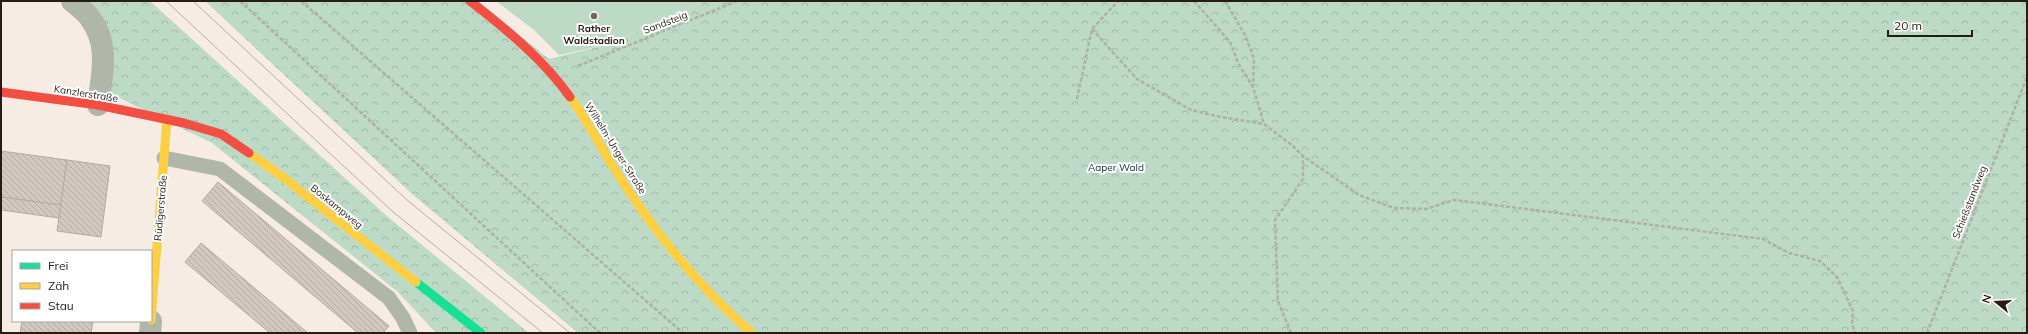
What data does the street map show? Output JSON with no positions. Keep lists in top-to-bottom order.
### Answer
{
  "streets": {
    "street": [
      "Kanzlerstraße",
      "Wilhelm-Unger-Straße",
      "Boskampweg",
      "Rüdigerstraße"
    ],
    "path": ["Sandsteig", "Schießstandweg"]
  },
  "crossings": [
    ["Sandsteig", "Wilhelm-Unger-Straße"],
    ["Kanzlerstraße", "Boskampweg"],
    ["Kanzlerstraße", "Rüdigerstraße"],
    ["Boskampweg", "Rüdigerstraße"]
  ],
  "parks": ["Aaper Wald"],
  "places": ["Rather Waldstadion"],
  "legend": ["Frei", "Zäh", "Stau"],
  "scale_bar": "20 m",
  "north": "left"
}
